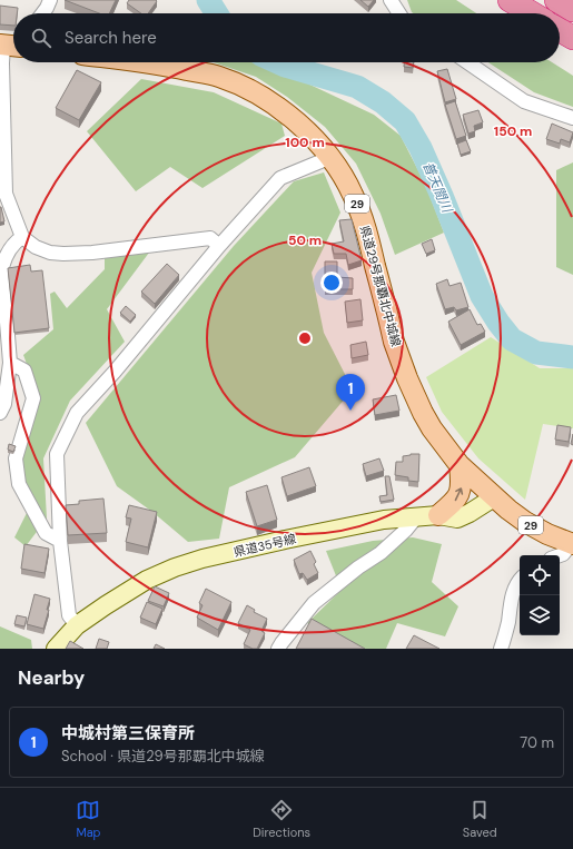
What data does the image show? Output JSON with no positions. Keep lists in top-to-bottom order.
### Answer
{
  "streets": {
    "main road": ["29", "県道29号那覇北中城線", "県道35号線"]
  },
  "crossings": [
    ["県道29号那覇北中城線", "県道35号線"]
  ],
  "water": ["普天間川"],
  "page": {
    "search": "Search here",
    "pins": "1",
    "heading": "Nearby",
    "list": [
      {
        "mark": "1",
        "name": "中城村第三保育所",
        "note": "School · 県道29号那覇北中城線",
        "value": "70 m"
      }
    ],
    "nav": ["Map", "Directions", "Saved"]
  },
  "rings": ["150 m", "100 m", "50 m"]
}
